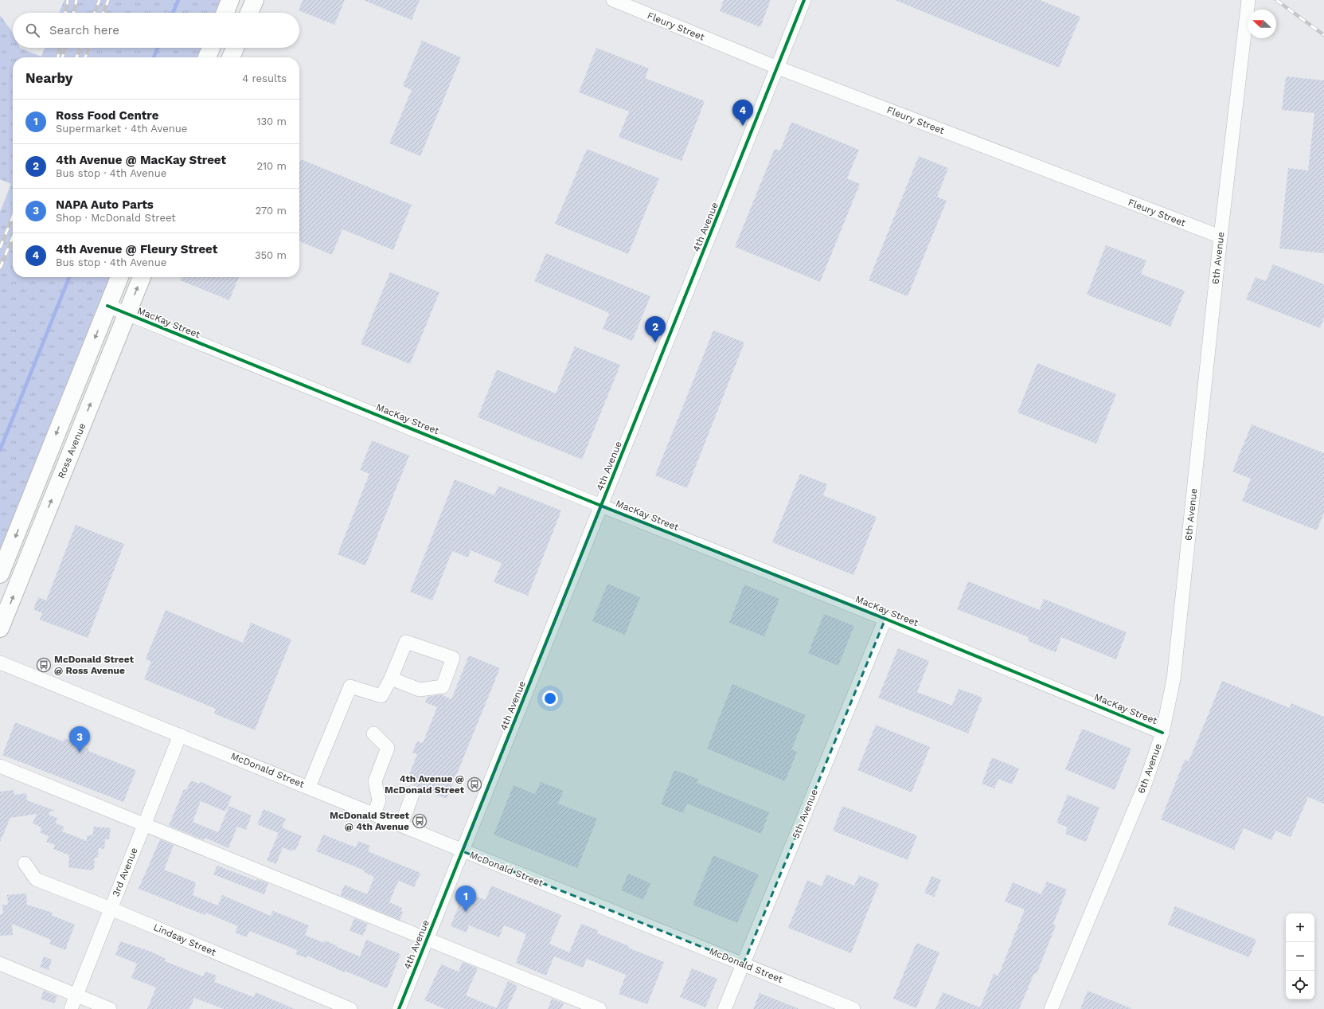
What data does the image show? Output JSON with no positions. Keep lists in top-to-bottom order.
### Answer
{
  "streets": {
    "main road": ["Ross Avenue"],
    "street": [
      "Fleury Street",
      "4th Avenue",
      "6th Avenue",
      "MacKay Street",
      "McDonald Street",
      "5th Avenue",
      "3rd Avenue",
      "Lindsay Street"
    ]
  },
  "crossings": [
    ["Fleury Street", "4th Avenue"],
    ["Fleury Street", "6th Avenue"],
    ["4th Avenue", "MacKay Street"],
    ["4th Avenue", "McDonald Street"],
    ["6th Avenue", "MacKay Street"],
    ["MacKay Street", "Ross Avenue"],
    ["MacKay Street", "5th Avenue"],
    ["McDonald Street", "5th Avenue"],
    ["McDonald Street", "3rd Avenue"],
    ["3rd Avenue", "Lindsay Street"]
  ],
  "places": {
    "bus stop": ["McDonald Street @ Ross Avenue", "4th Avenue @ McDonald Street", "McDonald Street @ 4th Avenue"]
  },
  "north": "left",
  "page": {
    "search": "Search here",
    "heading": ["Nearby", "4 results"],
    "list": [
      {
        "mark": "1",
        "name": "Ross Food Centre",
        "note": "Supermarket · 4th Avenue",
        "value": "130 m"
      },
      {
        "mark": "2",
        "name": "4th Avenue @ MacKay Street",
        "note": "Bus stop · 4th Avenue",
        "value": "210 m"
      },
      {
        "mark": "3",
        "name": "NAPA Auto Parts",
        "note": "Shop · McDonald Street",
        "value": "270 m"
      },
      {
        "mark": "4",
        "name": "4th Avenue @ Fleury Street",
        "note": "Bus stop · 4th Avenue",
        "value": "350 m"
      }
    ],
    "pins": [
      "4",
      "2",
      "3",
      "1"
    ],
    "map_buttons": ["+", "−"]
  }
}
